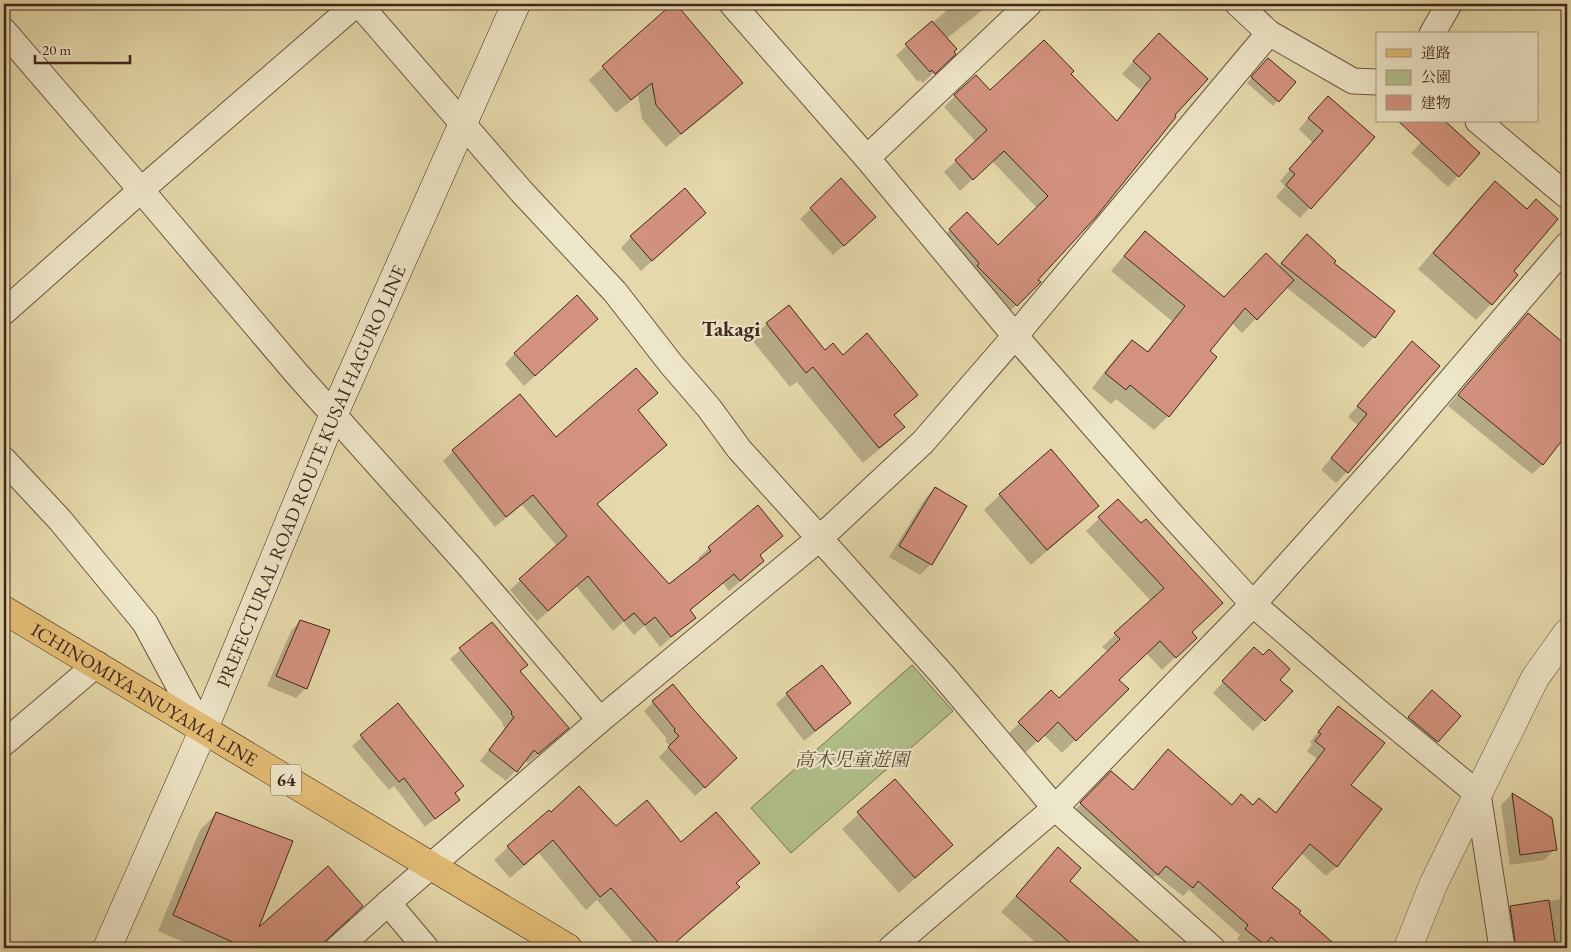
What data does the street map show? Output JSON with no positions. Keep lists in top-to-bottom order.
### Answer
{
  "streets": {
    "main road": ["PREFECTURAL ROAD ROUTE KUSAI HAGURO LINE", "ICHINOMIYA-INUYAMA LINE", "64"]
  },
  "crossings": [
    ["PREFECTURAL ROAD ROUTE KUSAI HAGURO LINE", "ICHINOMIYA-INUYAMA LINE"]
  ],
  "districts": ["Takagi"],
  "parks": ["高木児童遊園"],
  "legend": ["道路", "公園", "建物"],
  "scale_bar": "20 m"
}
